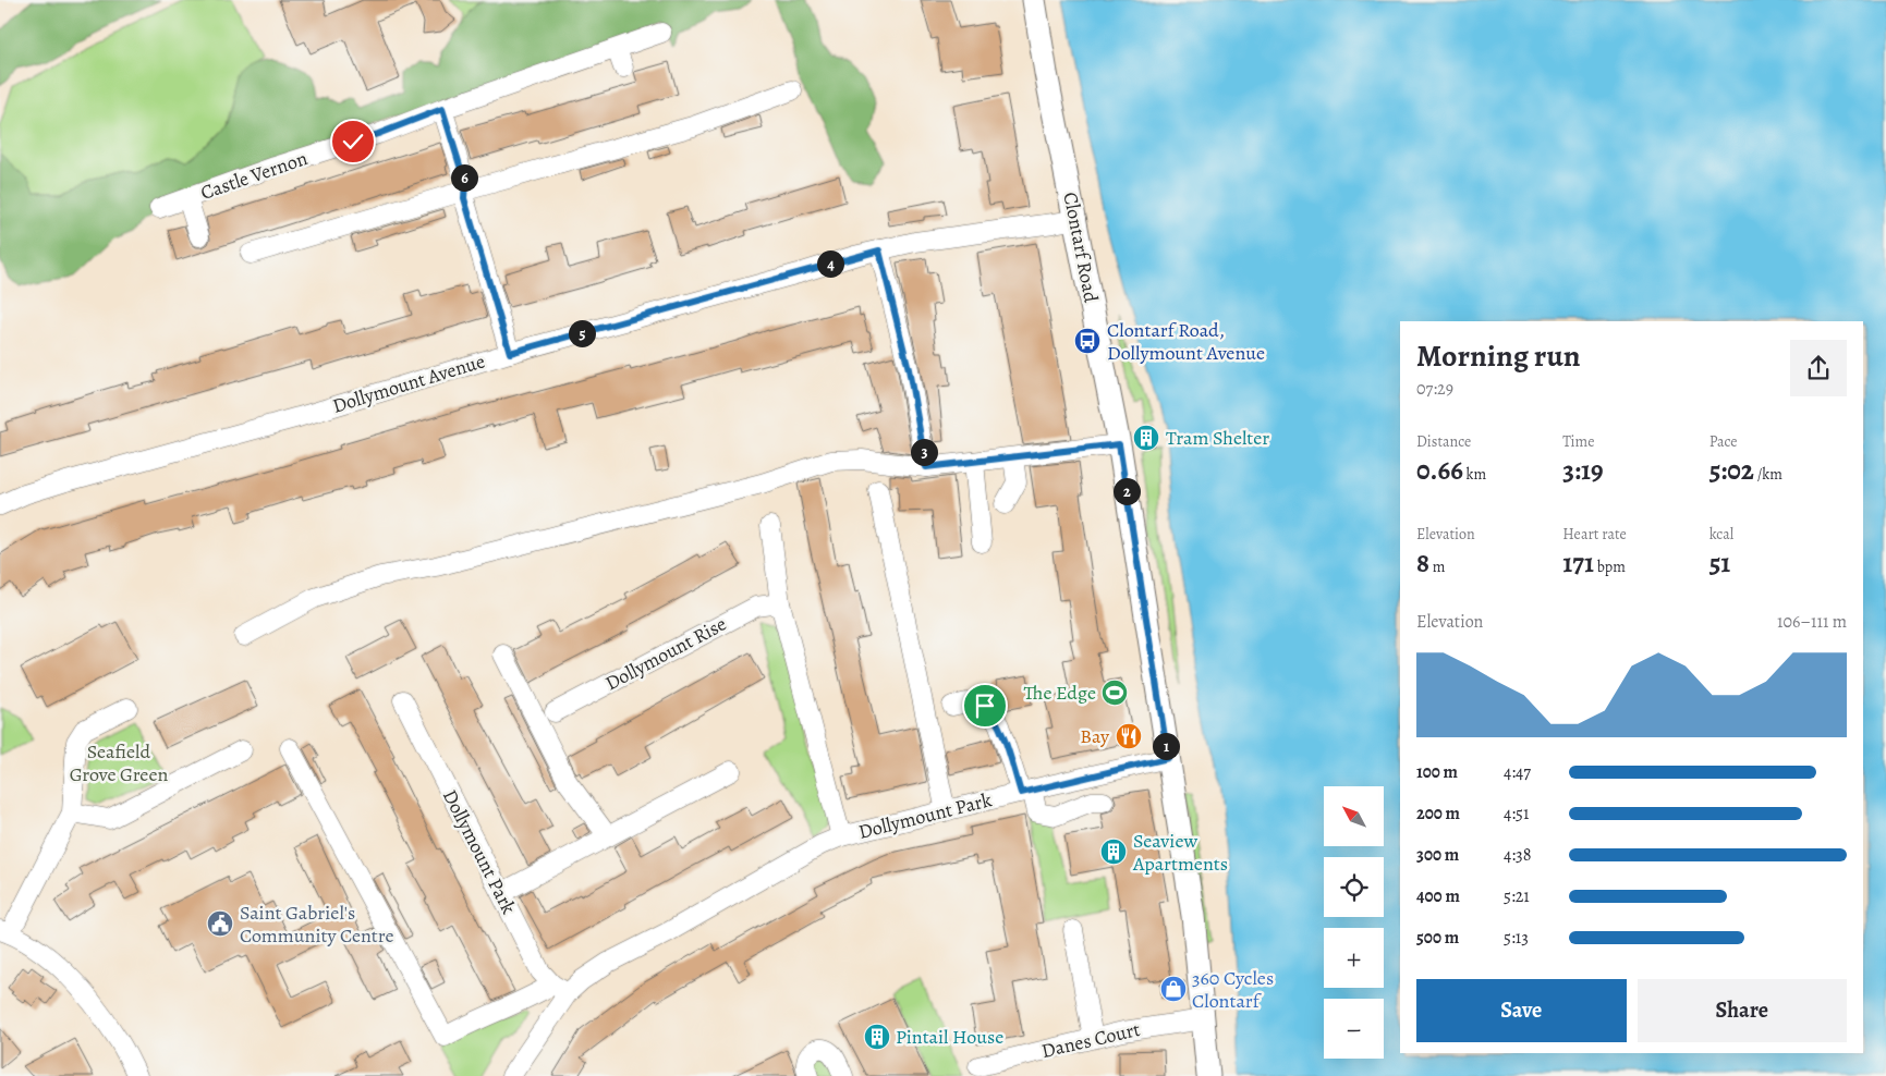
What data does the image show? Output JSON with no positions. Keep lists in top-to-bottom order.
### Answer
{
  "streets": {
    "main road": ["Clontarf Road"],
    "street": [
      "Castle Vernon",
      "Dollymount Avenue",
      "Dollymount Rise",
      "Dollymount Park",
      "Danes Court"
    ]
  },
  "crossings": [
    ["Clontarf Road", "Dollymount Avenue"],
    ["Clontarf Road", "Dollymount Park"],
    ["Clontarf Road", "Danes Court"],
    ["Dollymount Rise", "Dollymount Park"]
  ],
  "parks": ["Seafield Grove Green"],
  "places": {
    "bus stop": ["Clontarf Road, Dollymount Avenue"],
    "building": ["Tram Shelter", "Seaview Apartments", "Pintail House"],
    "sports": ["The Edge"],
    "restaurant": ["Bay"],
    "public building": ["Saint Gabriel's Community Centre"],
    "shop": ["360 Cycles Clontarf"]
  },
  "north": "top left",
  "page": {
    "pins": [
      "6",
      "4",
      "5",
      "3",
      "2",
      "1"
    ],
    "heading": ["Morning run", "07:29"],
    "stats": [
      ["Distance", "0.66 km"],
      ["Time", "3:19"],
      ["Pace", "5:02 /km"],
      ["Elevation", "8 m"],
      ["Heart rate", "171 bpm"],
      ["kcal", "51"]
    ],
    "chart": ["Elevation", "106–111 m"],
    "list": [
      {
        "name": "100 m",
        "note": "4:47"
      },
      {
        "name": "200 m",
        "note": "4:51"
      },
      {
        "name": "300 m",
        "note": "4:38"
      },
      {
        "name": "400 m",
        "note": "5:21"
      },
      {
        "name": "500 m",
        "note": "5:13"
      }
    ],
    "map_buttons": ["+", "−"],
    "buttons": ["Save", "Share"]
  }
}
